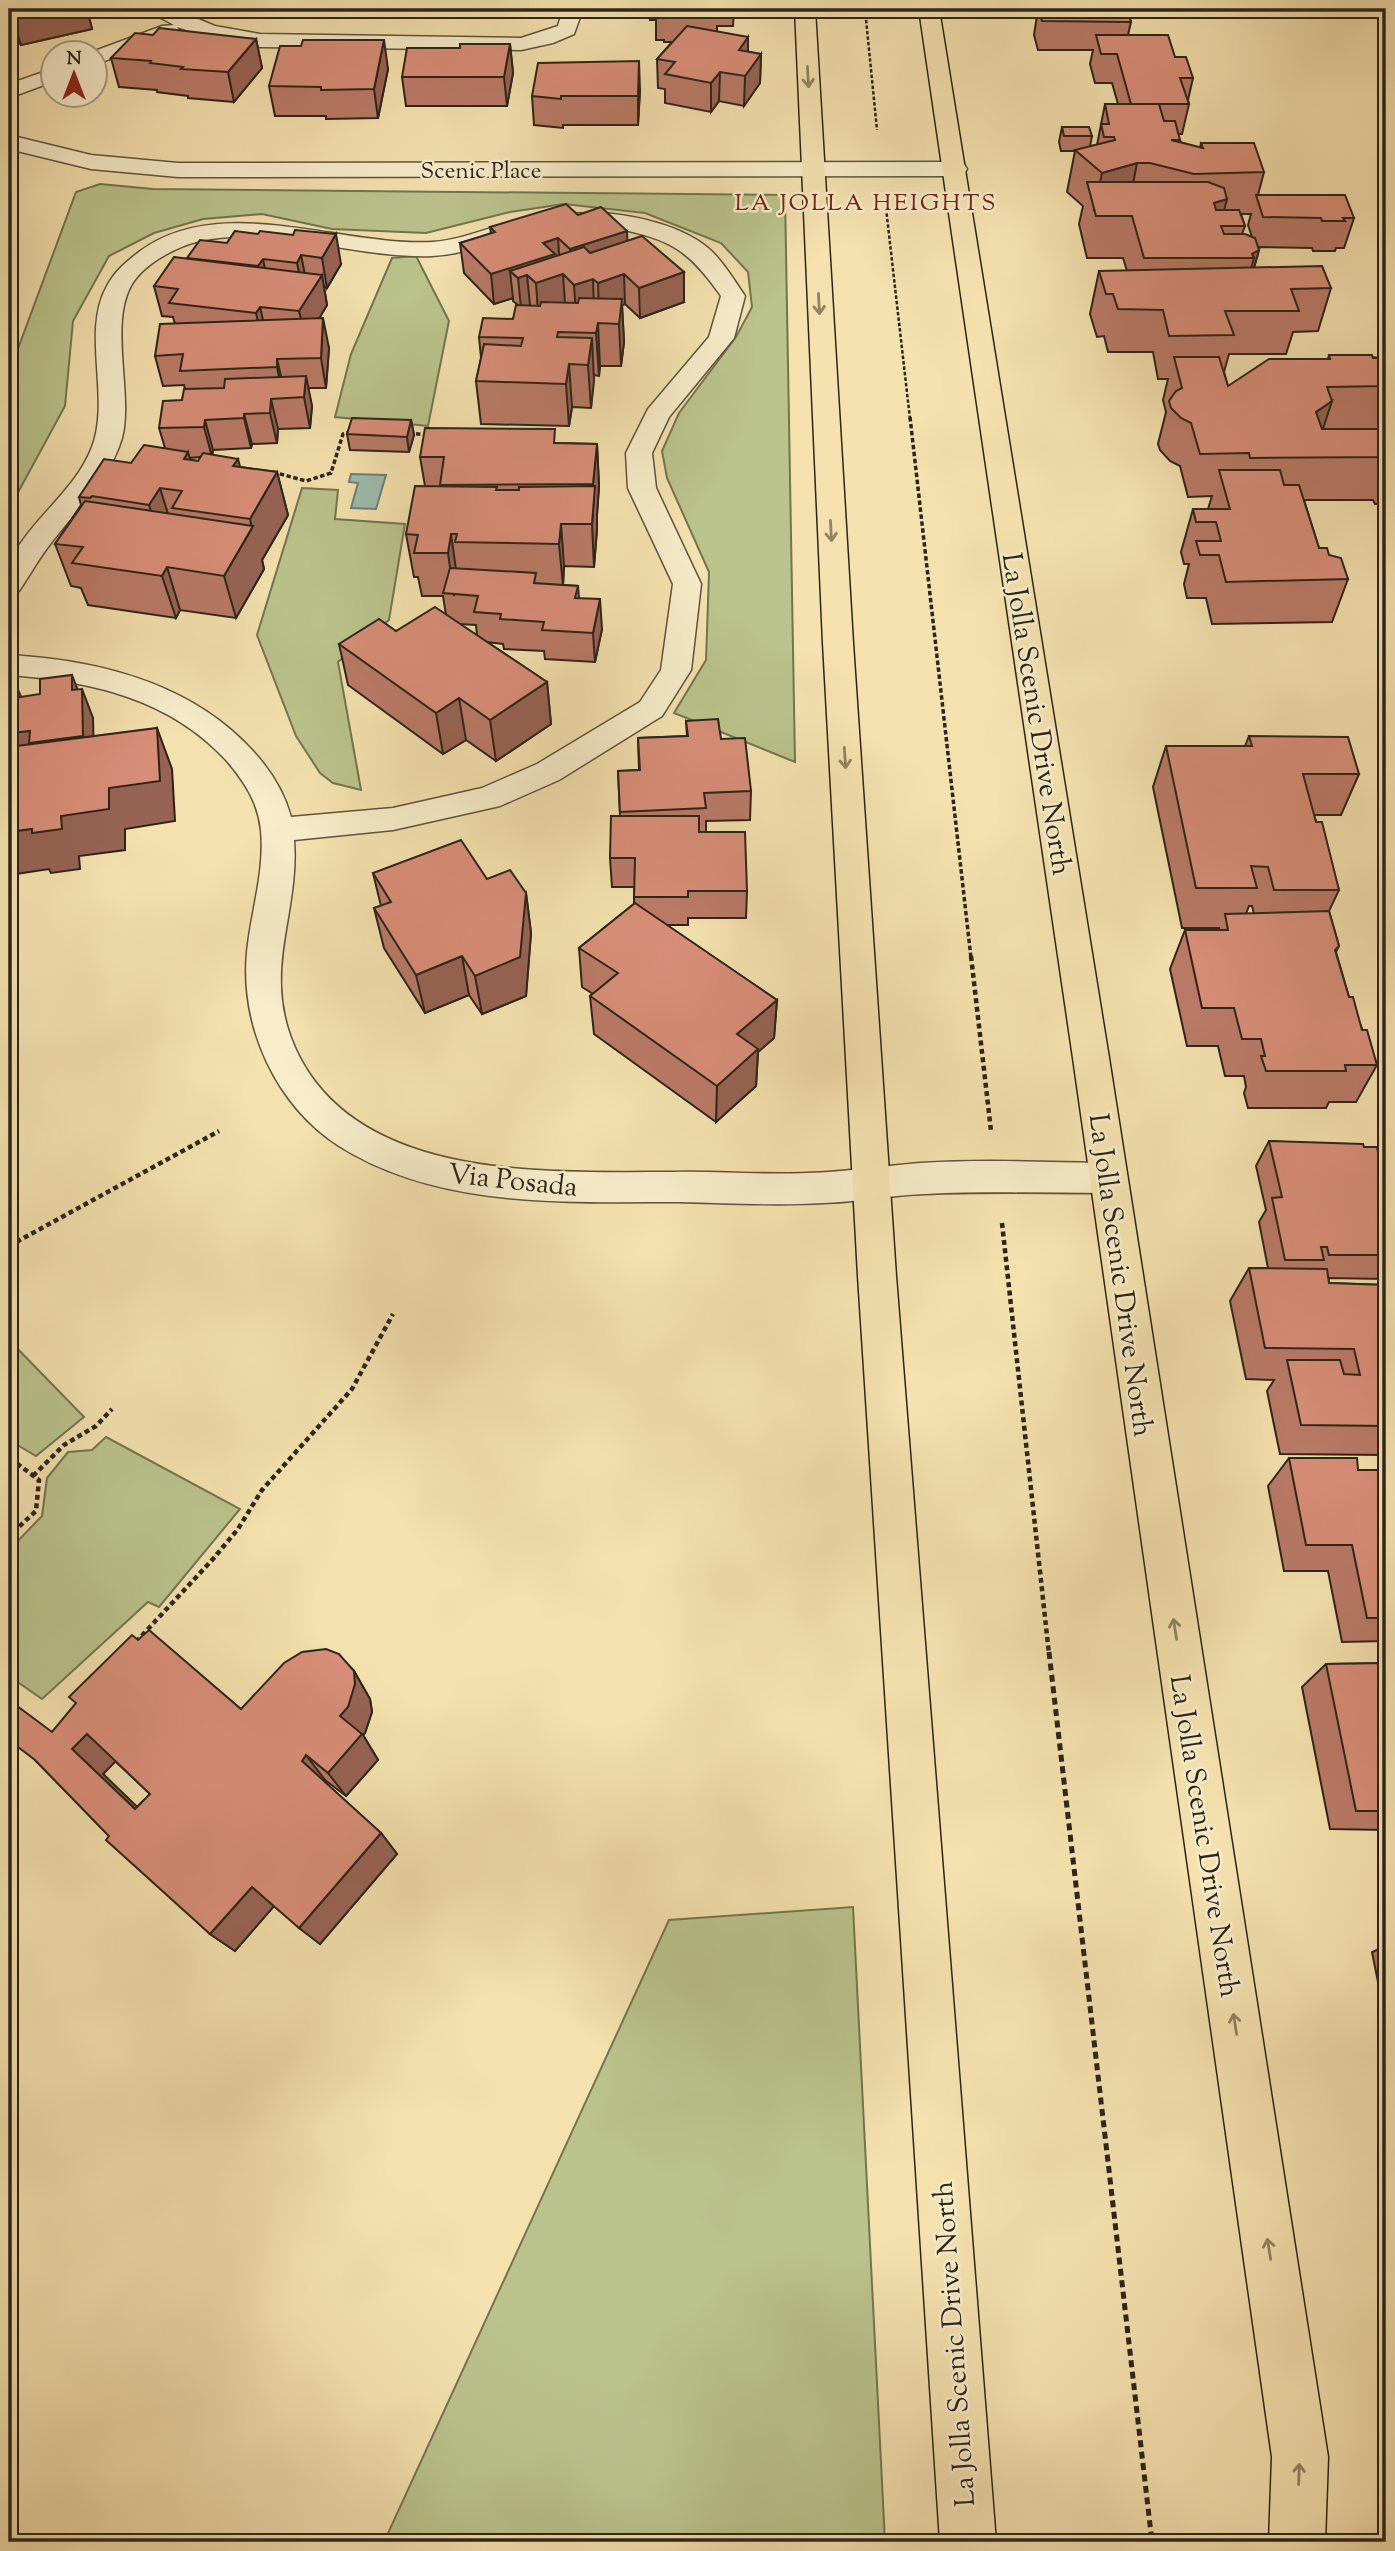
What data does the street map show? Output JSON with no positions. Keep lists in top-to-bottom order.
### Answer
{
  "streets": {
    "main road": ["La Jolla Scenic Drive North"],
    "street": ["Scenic Place", "Via Posada"]
  },
  "crossings": [
    ["Scenic Place", "La Jolla Scenic Drive North"],
    ["La Jolla Scenic Drive North", "Via Posada"]
  ],
  "districts": ["LA JOLLA HEIGHTS"],
  "north": "top"
}
